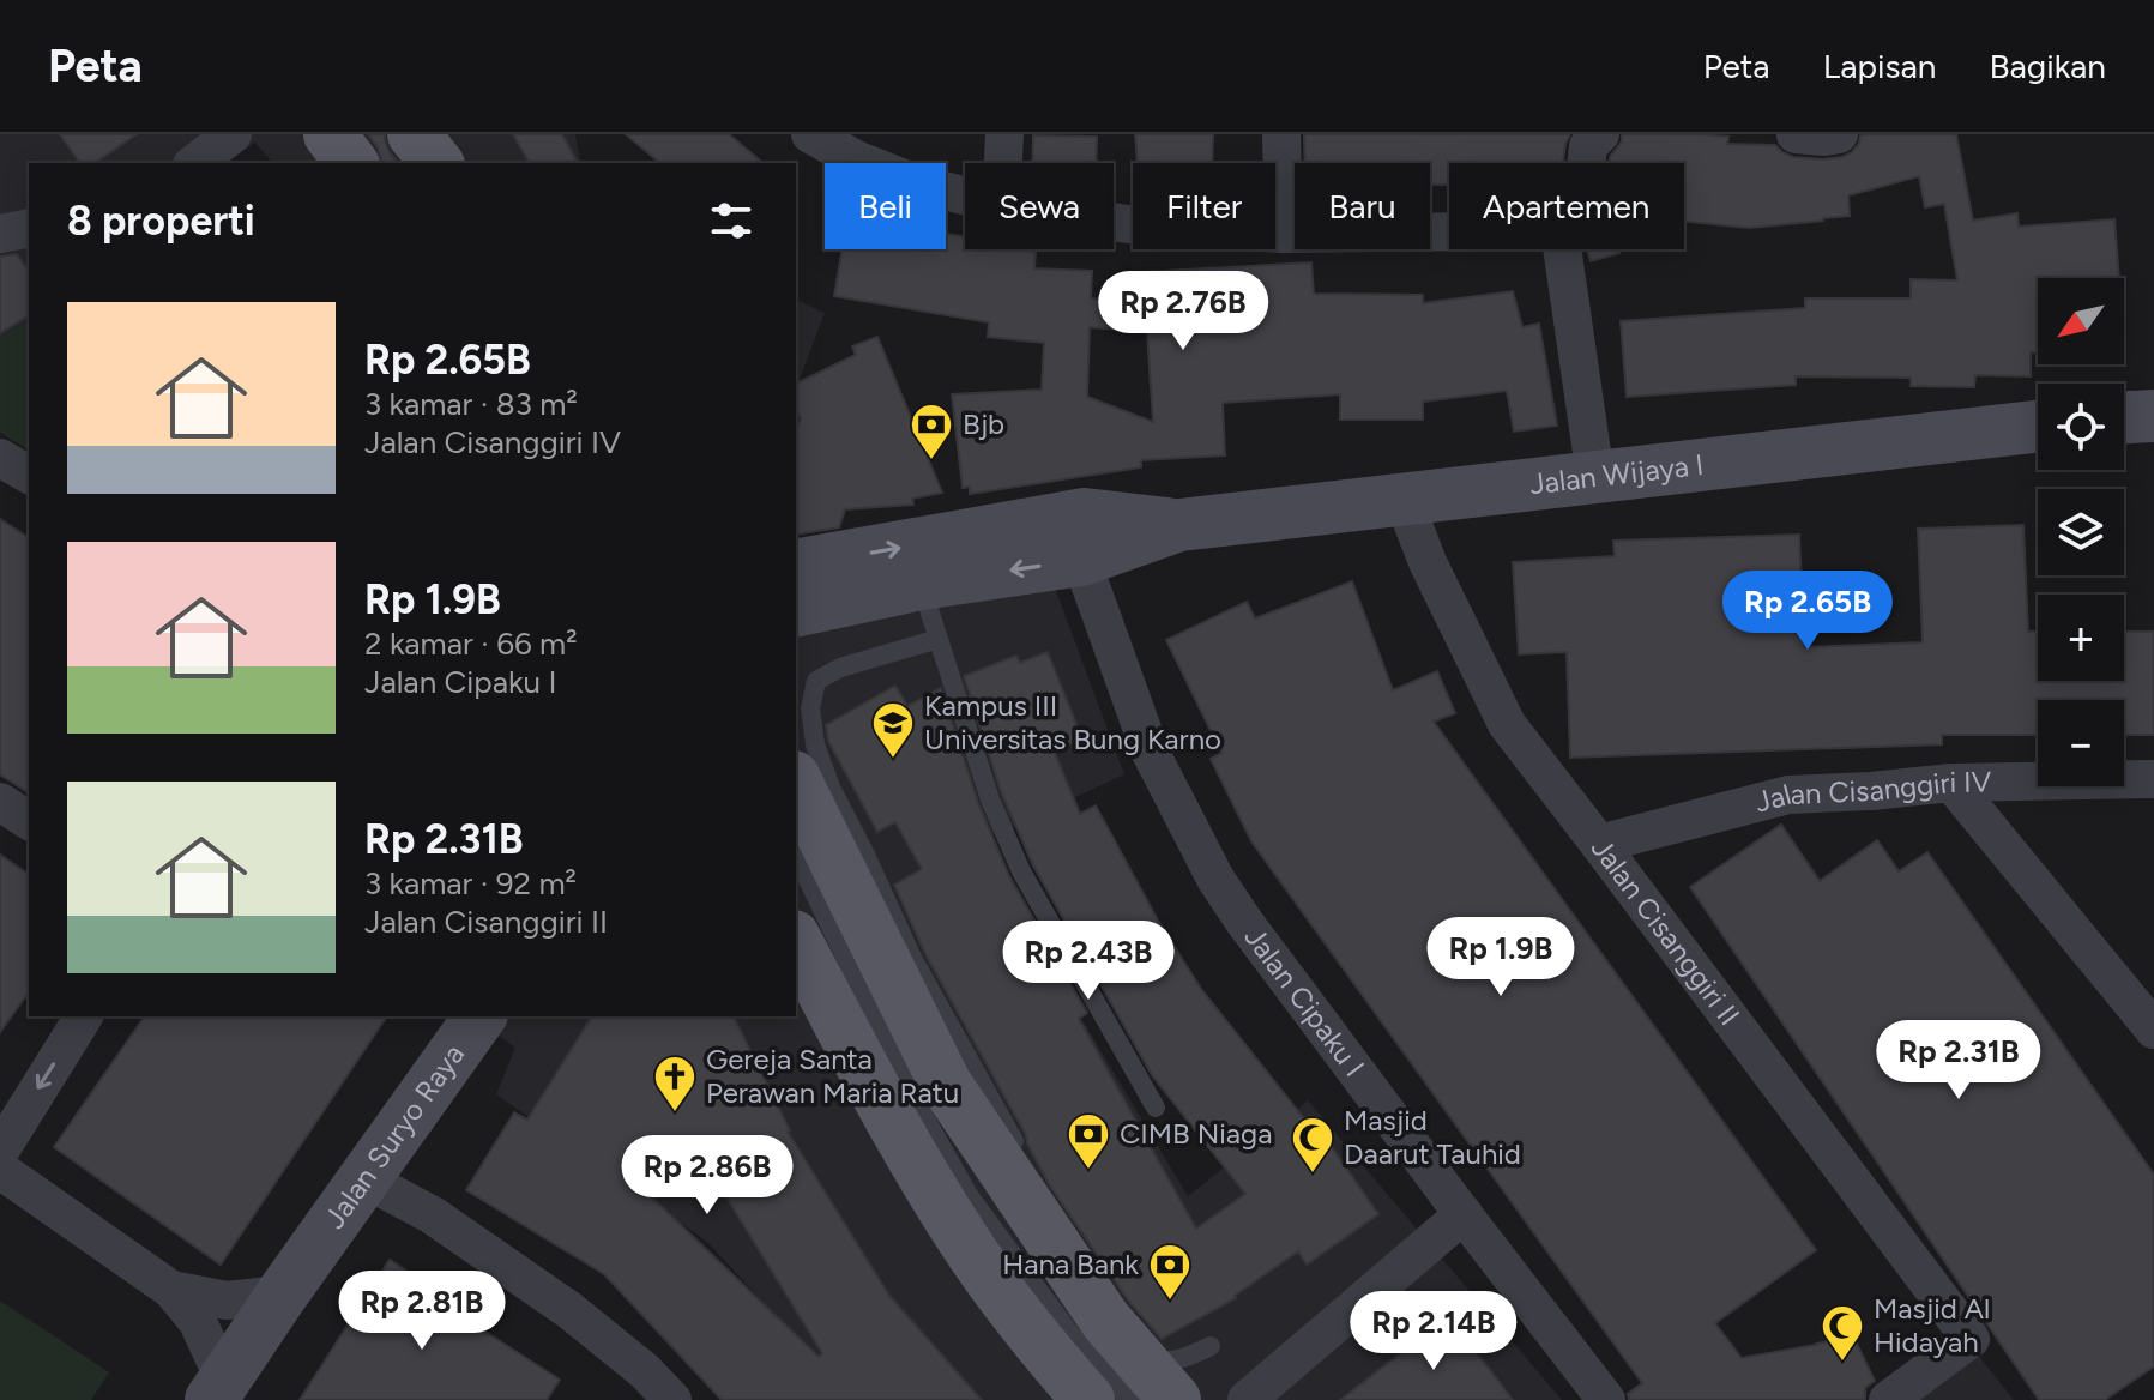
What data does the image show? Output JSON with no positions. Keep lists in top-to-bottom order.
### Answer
{
  "streets": {
    "main road": ["Jalan Wijaya I", "Jalan Suryo Raya"],
    "street": ["Jalan Cisanggiri IV", "Jalan Cisanggiri II", "Jalan Cipaku I"]
  },
  "crossings": [
    ["Jalan Wijaya I", "Jalan Cisanggiri II"],
    ["Jalan Wijaya I", "Jalan Cipaku I"],
    ["Jalan Cisanggiri IV", "Jalan Cisanggiri II"]
  ],
  "places": {
    "bank": ["Bjb", "CIMB Niaga", "Hana Bank"],
    "school or university": ["Kampus III Universitas Bung Karno"],
    "church": ["Gereja Santa Perawan Maria Ratu"],
    "mosque": ["Masjid Daarut Tauhid", "Masjid Al Hidayah"]
  },
  "north": "bottom left",
  "page": {
    "header": "Peta",
    "nav": ["Peta", "Lapisan", "Bagikan"],
    "chip": [
      "Beli",
      "Sewa",
      "Filter",
      "Baru",
      "Apartemen"
    ],
    "heading": "8 properti",
    "price": [
      "Rp 2.76B",
      "Rp 2.65B",
      "Rp 1.9B",
      "Rp 2.43B",
      "Rp 2.31B",
      "Rp 2.86B",
      "Rp 2.81B",
      "Rp 2.14B"
    ],
    "map_buttons": ["+", "−"],
    "list": [
      {
        "name": "Rp 2.65B",
        "note": "3 kamar · 83 m² · Jalan Cisanggiri IV"
      },
      {
        "name": "Rp 1.9B",
        "note": "2 kamar · 66 m² · Jalan Cipaku I"
      },
      {
        "name": "Rp 2.31B",
        "note": "3 kamar · 92 m² · Jalan Cisanggiri II"
      }
    ]
  }
}
